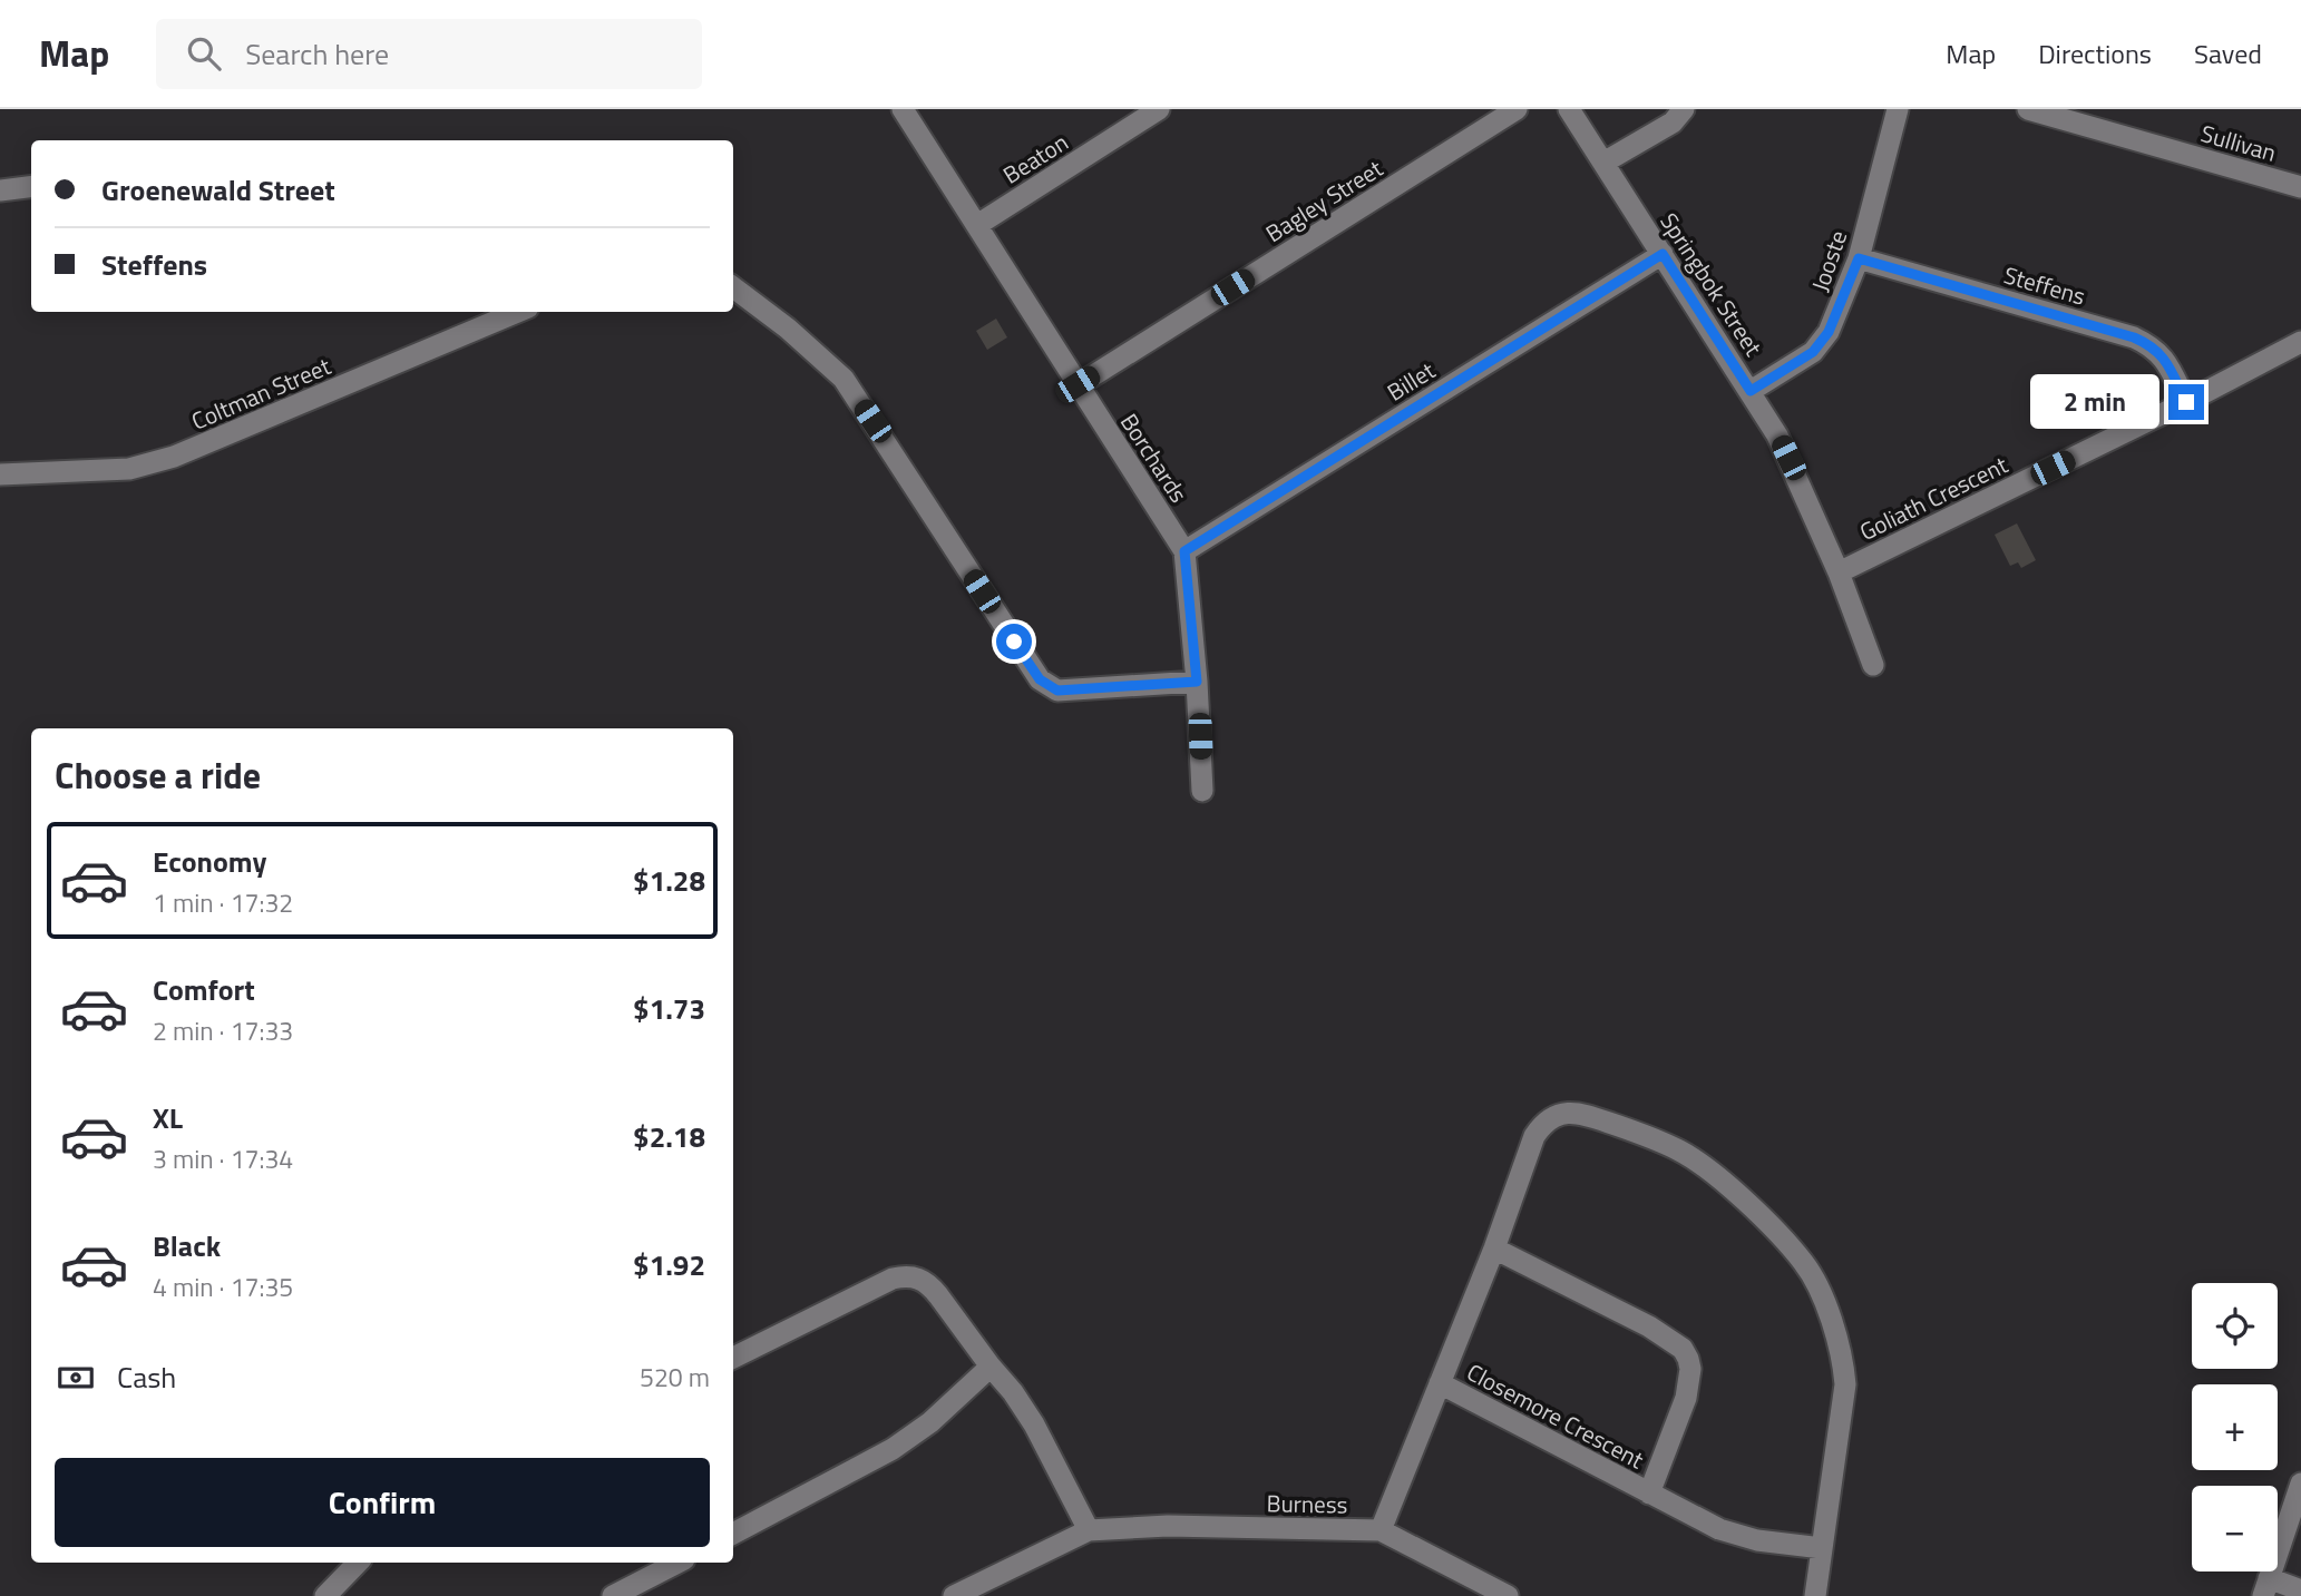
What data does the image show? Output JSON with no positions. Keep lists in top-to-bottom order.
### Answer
{
  "streets": {
    "street": [
      "Sullivan",
      "Beaton",
      "Bagley Street",
      "Jooste",
      "Springbok Street",
      "Steffens",
      "Billet",
      "Coltman Street",
      "Borchards",
      "Goliath Crescent",
      "Closemore Crescent",
      "Burness"
    ]
  },
  "crossings": [
    ["Beaton", "Borchards"],
    ["Bagley Street", "Borchards"],
    ["Jooste", "Springbok Street"],
    ["Jooste", "Steffens"],
    ["Springbok Street", "Billet"],
    ["Springbok Street", "Goliath Crescent"],
    ["Steffens", "Goliath Crescent"],
    ["Billet", "Borchards"],
    ["Closemore Crescent", "Burness"]
  ],
  "page": {
    "header": "Map",
    "search": "Search here",
    "nav": ["Map", "Directions", "Saved"],
    "banner": ["Groenewald Street", "Steffens"],
    "bubble": "2 min",
    "heading": "Choose a ride",
    "list": [
      {
        "name": "Economy",
        "note": "1 min · 17:32",
        "value": "$1.28"
      },
      {
        "name": "Comfort",
        "note": "2 min · 17:33",
        "value": "$1.73"
      },
      {
        "name": "XL",
        "note": "3 min · 17:34",
        "value": "$2.18"
      },
      {
        "name": "Black",
        "note": "4 min · 17:35",
        "value": "$1.92"
      }
    ],
    "map_buttons": ["+", "−"],
    "pay": ["Cash", "520 m"],
    "buttons": "Confirm"
  }
}
